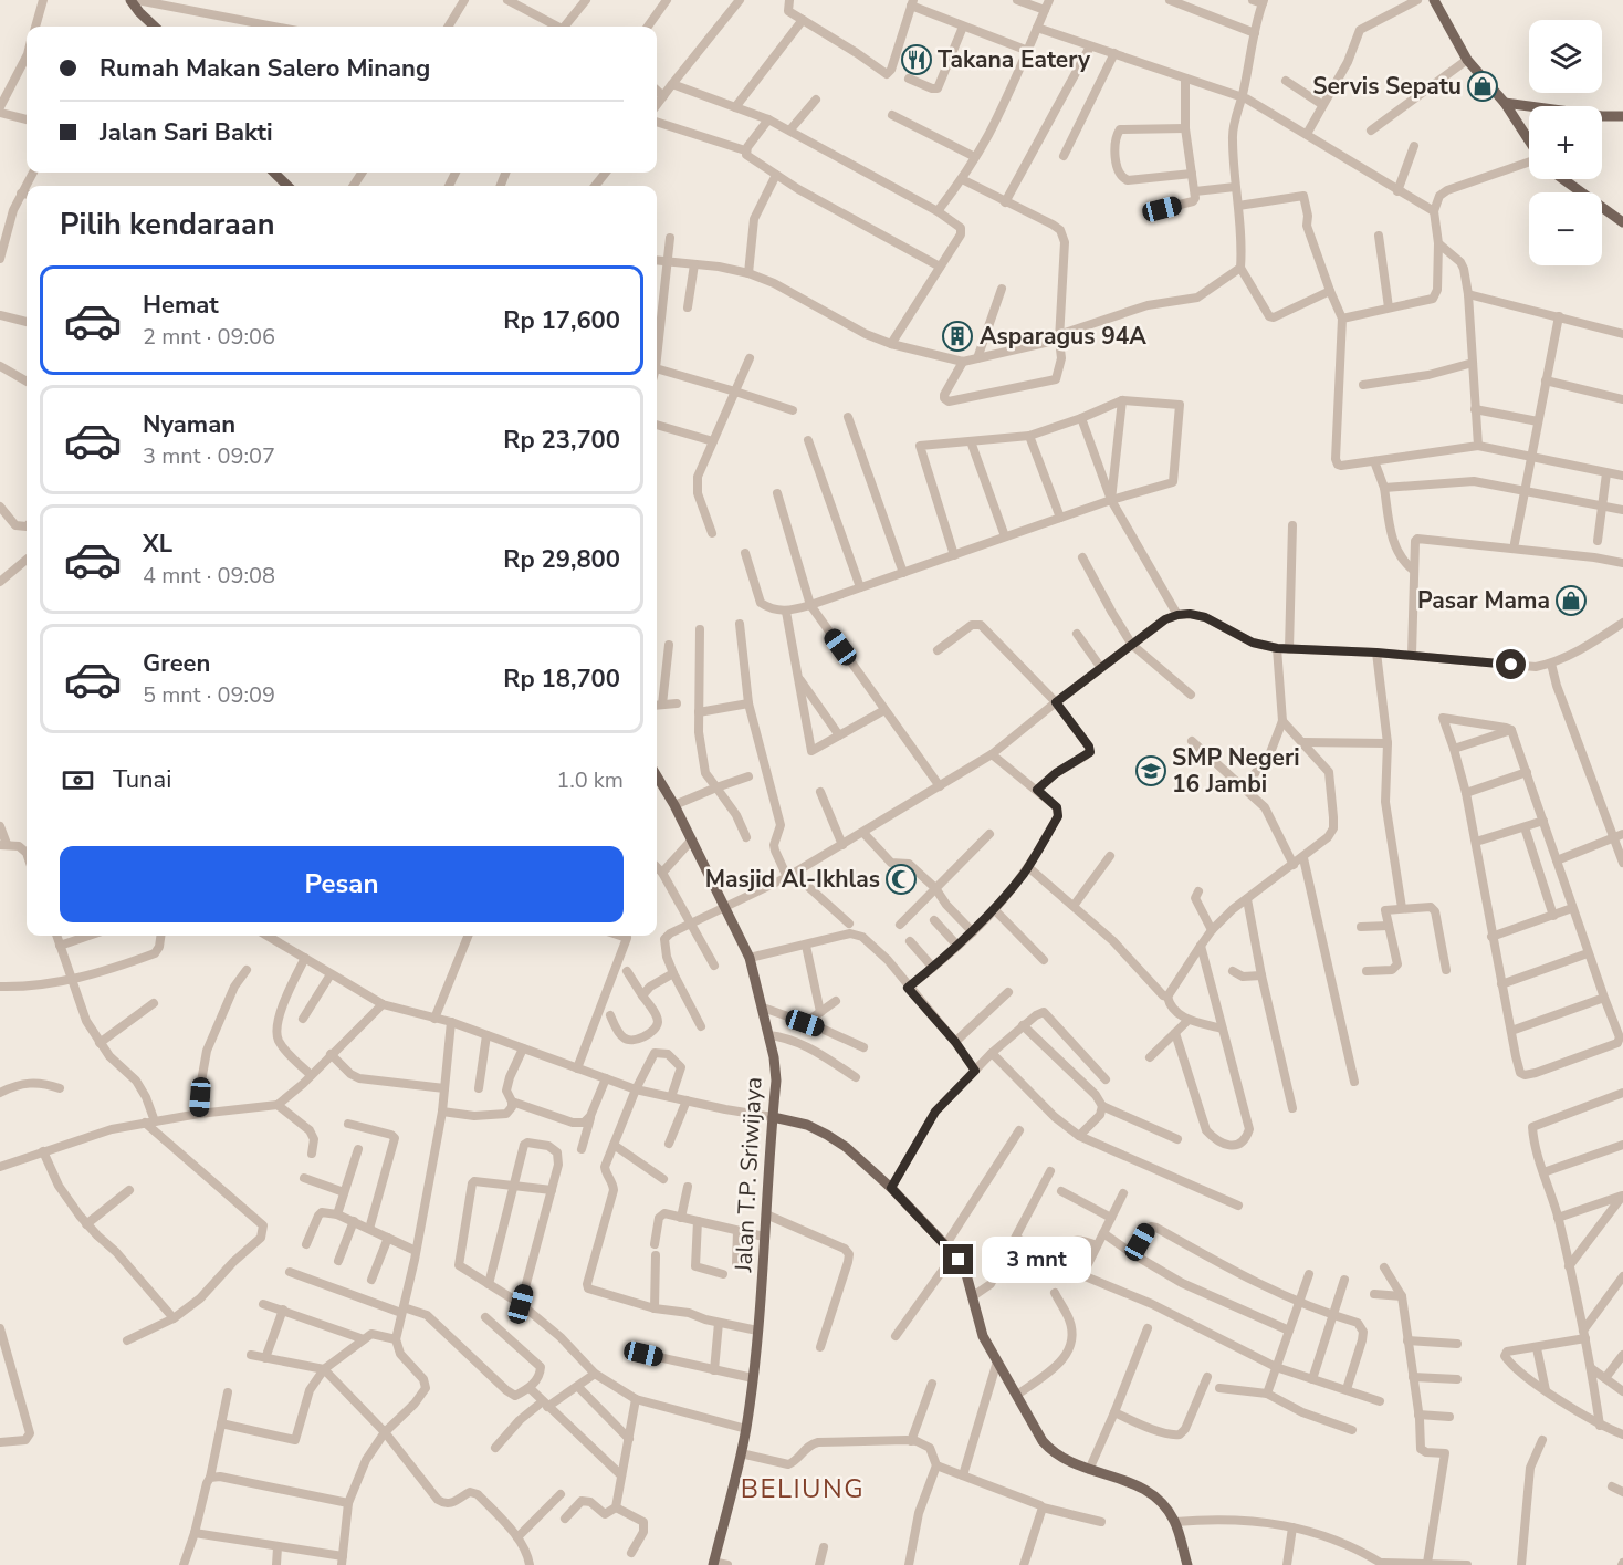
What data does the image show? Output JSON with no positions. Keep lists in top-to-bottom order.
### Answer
{
  "streets": {
    "main road": ["Jalan T.P. Sriwijaya"]
  },
  "districts": ["BELIUNG"],
  "places": {
    "restaurant": ["Takana Eatery"],
    "shop": ["Servis Sepatu", "Pasar Mama"],
    "building": ["Asparagus 94A"],
    "school or university": ["SMP Negeri 16 Jambi"],
    "mosque": ["Masjid Al-Ikhlas"]
  },
  "page": {
    "map_buttons": ["+", "−"],
    "banner": ["Rumah Makan Salero Minang", "Jalan Sari Bakti"],
    "heading": "Pilih kendaraan",
    "list": [
      {
        "name": "Hemat",
        "note": "2 mnt · 09:06",
        "value": "Rp 17,600"
      },
      {
        "name": "Nyaman",
        "note": "3 mnt · 09:07",
        "value": "Rp 23,700"
      },
      {
        "name": "XL",
        "note": "4 mnt · 09:08",
        "value": "Rp 29,800"
      },
      {
        "name": "Green",
        "note": "5 mnt · 09:09",
        "value": "Rp 18,700"
      }
    ],
    "pay": ["Tunai", "1.0 km"],
    "buttons": "Pesan",
    "bubble": "3 mnt"
  }
}
